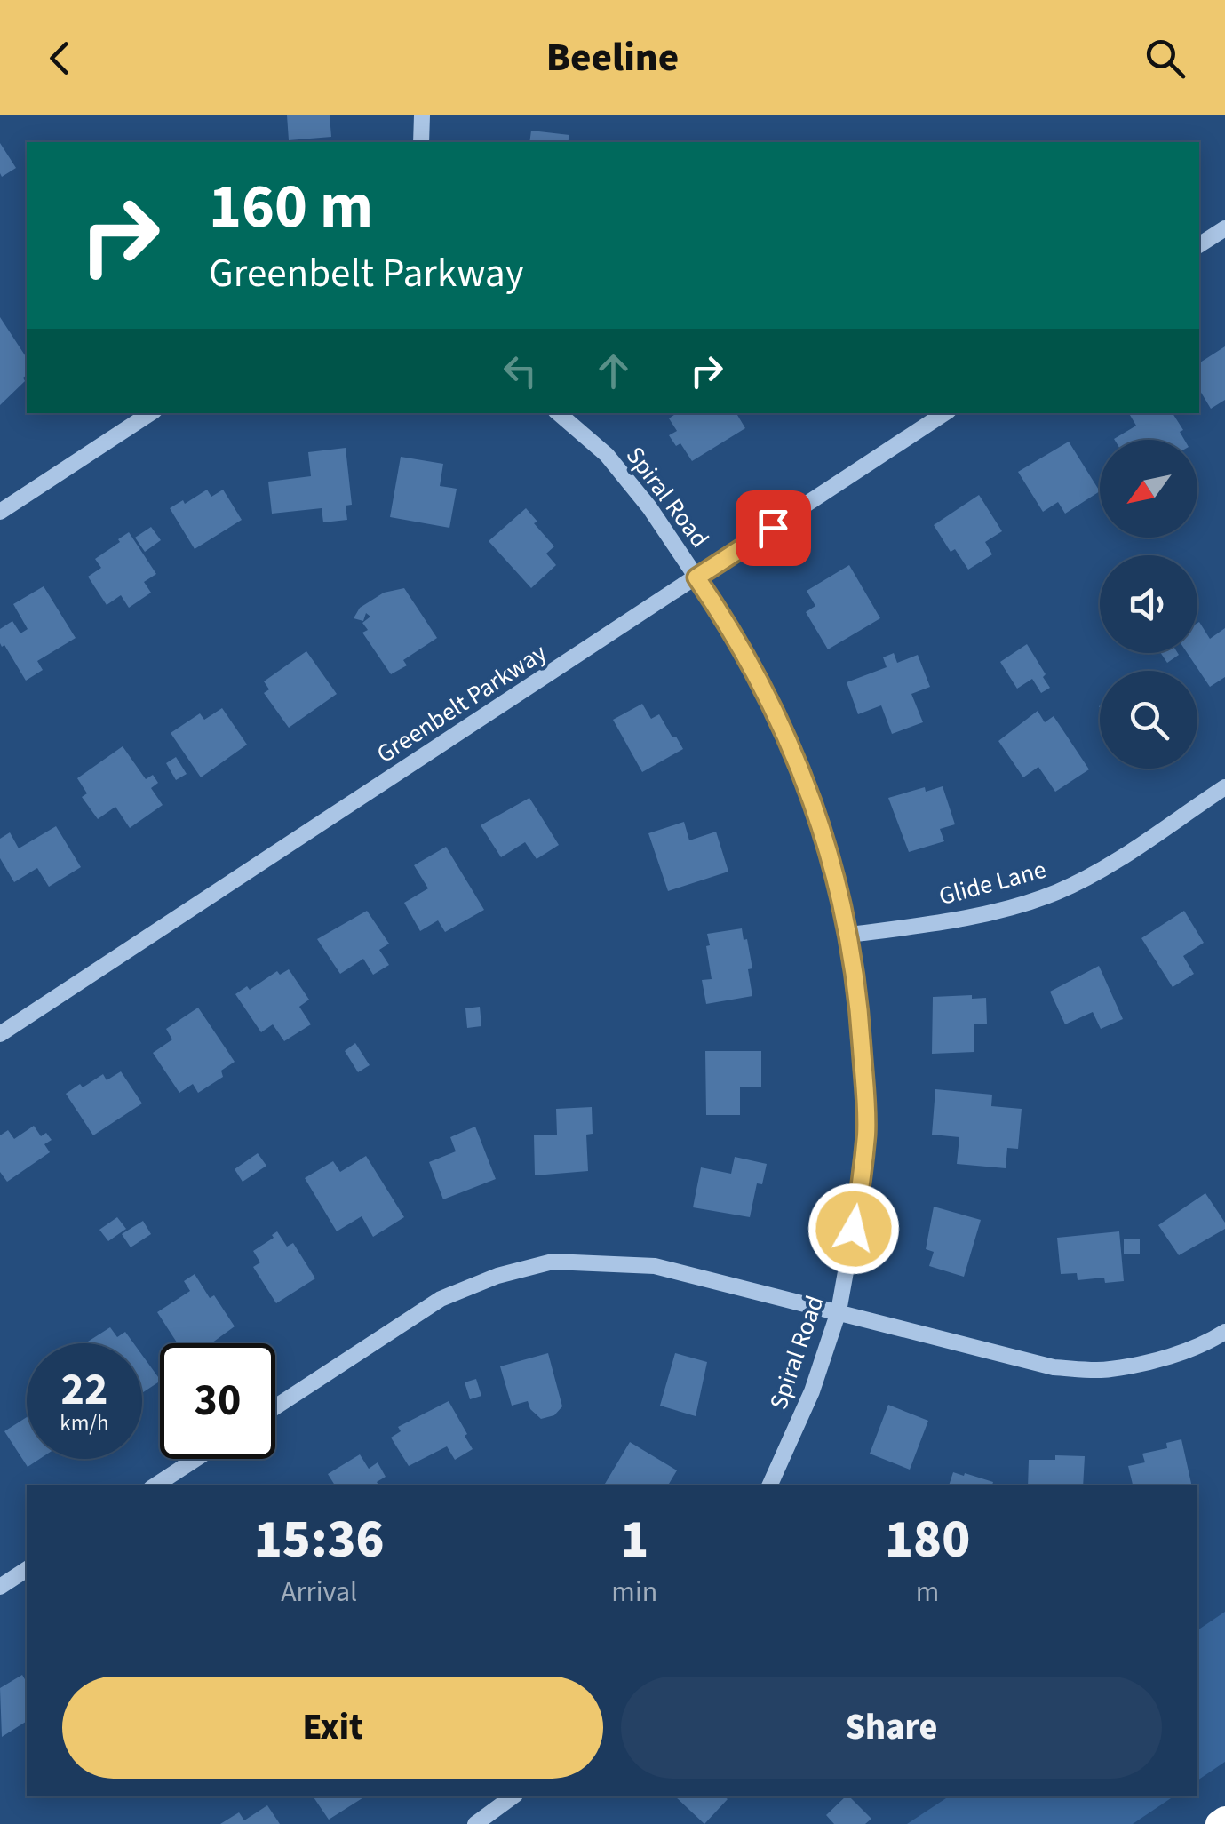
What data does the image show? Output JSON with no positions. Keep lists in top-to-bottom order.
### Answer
{
  "streets": {
    "street": ["Spiral Road", "Greenbelt Parkway", "Glide Lane"]
  },
  "crossings": [
    ["Spiral Road", "Greenbelt Parkway"],
    ["Spiral Road", "Glide Lane"]
  ],
  "north": "bottom left",
  "page": {
    "header": "Beeline",
    "turn": ["160 m", "Greenbelt Parkway"],
    "speed": "22 km/h",
    "limit": "30",
    "eta": [
      "15:36",
      "Arrival",
      "1",
      "min",
      "180",
      "m"
    ],
    "buttons": ["Exit", "Share"]
  }
}
